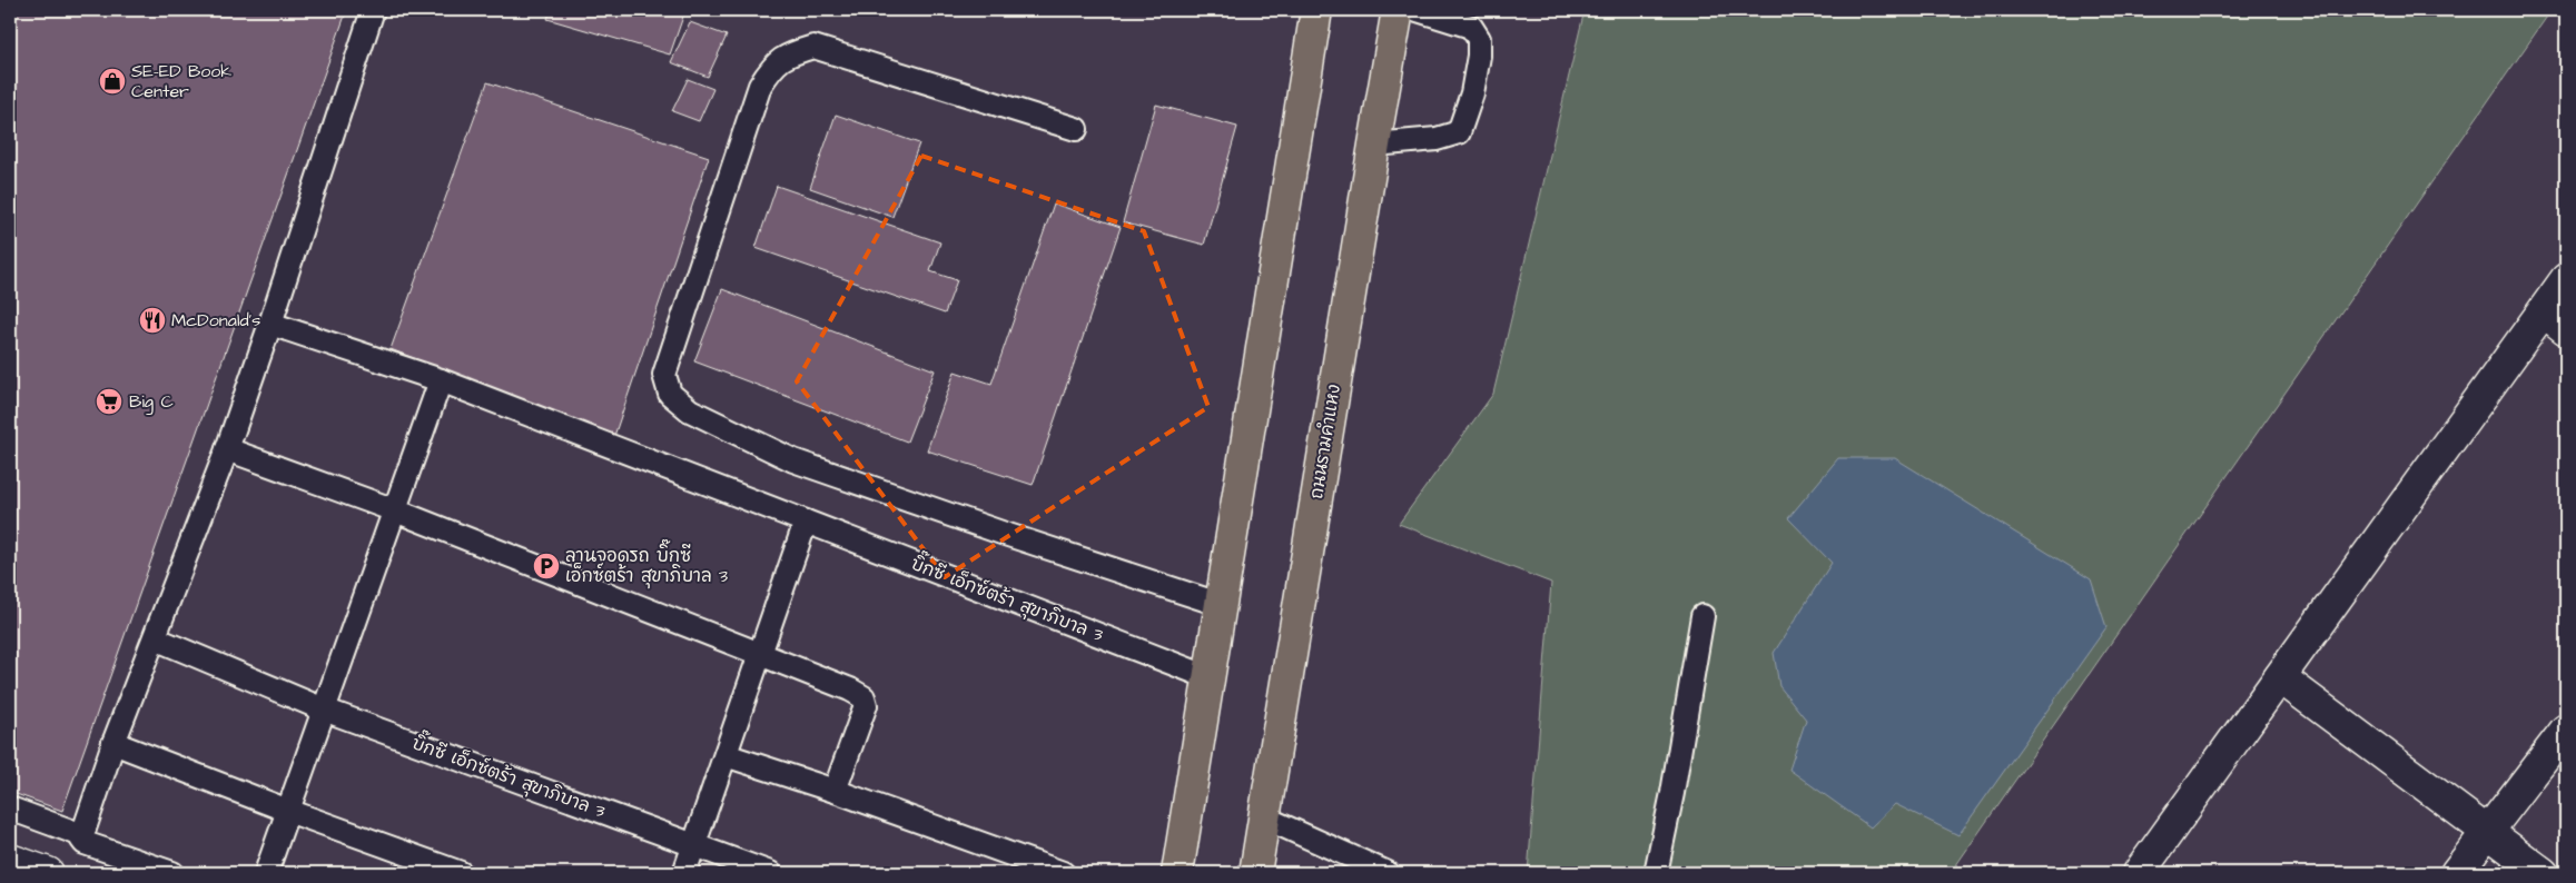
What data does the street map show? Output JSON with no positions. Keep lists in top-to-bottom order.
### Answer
{
  "streets": {
    "main road": ["ถนนรามคำแหง"],
    "lane": ["บิ๊กซี เอ็กซ์ตร้า สุขาภิบาล 3"]
  },
  "places": {
    "shop": ["SE-ED Book Center"],
    "restaurant": ["McDonald's"],
    "supermarket": ["Big C"],
    "parking": ["ลานจอดรถ บิ๊กซี เอ็กซ์ตร้า สุขาภิบาล 3"]
  }
}
